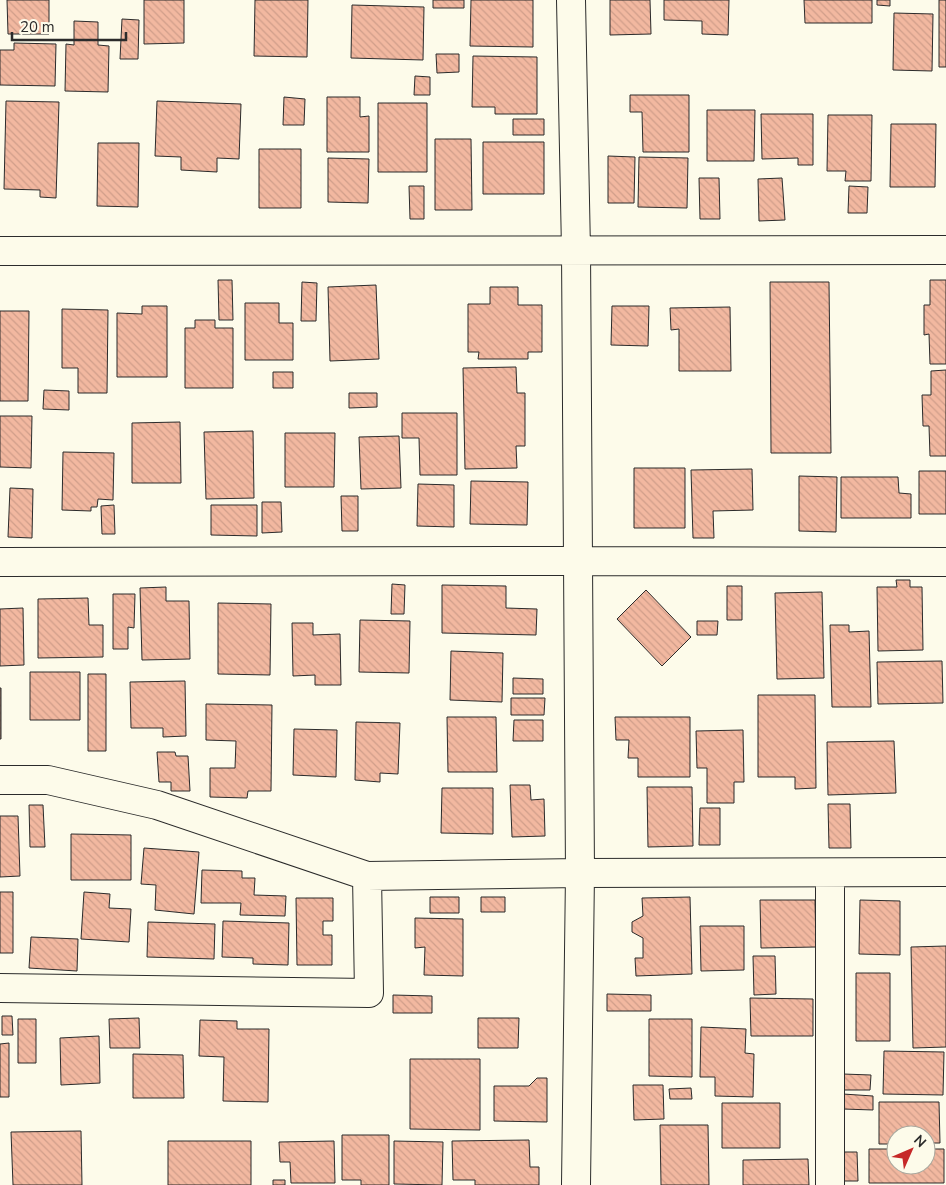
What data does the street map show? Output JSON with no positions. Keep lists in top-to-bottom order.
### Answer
{
  "scale_bar": "20 m",
  "north": "top right"
}
